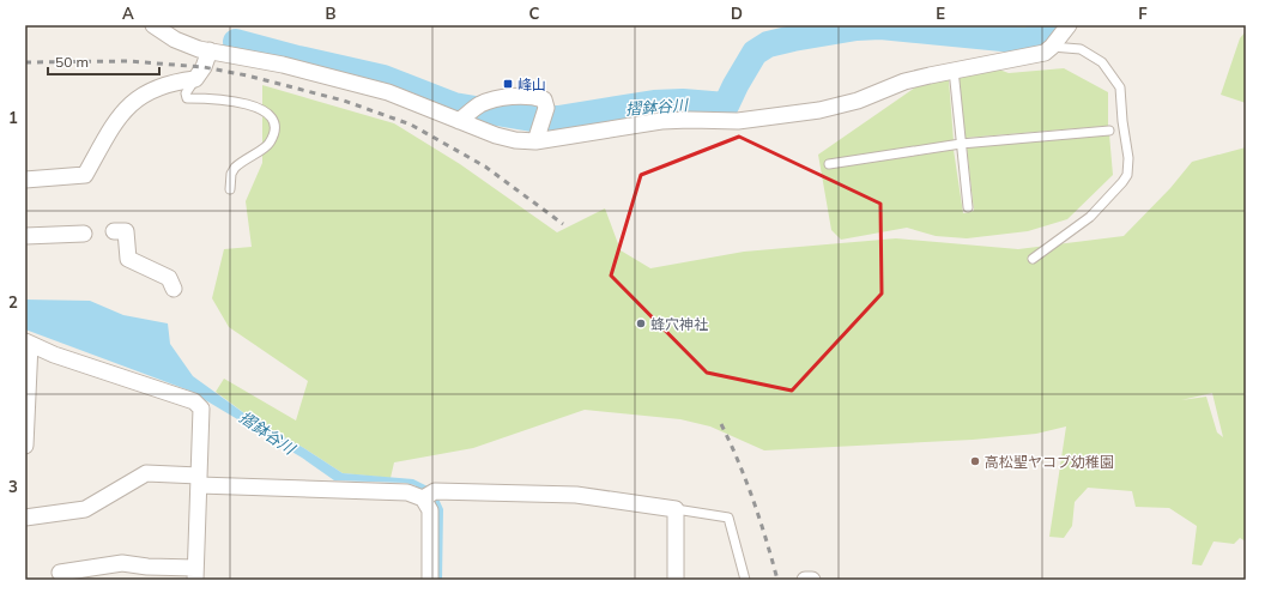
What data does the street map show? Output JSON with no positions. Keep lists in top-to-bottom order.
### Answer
{
  "water": ["摺鉢谷川"],
  "places": {
    "transit": ["峰山"],
    "other": ["蜂穴神社", "高松聖ヤコブ幼稚園"]
  },
  "scale_bar": "50 m",
  "grid": {
    "columns": [
      "A",
      "B",
      "C",
      "D",
      "E",
      "F"
    ],
    "rows": ["1", "2", "3"]
  }
}
